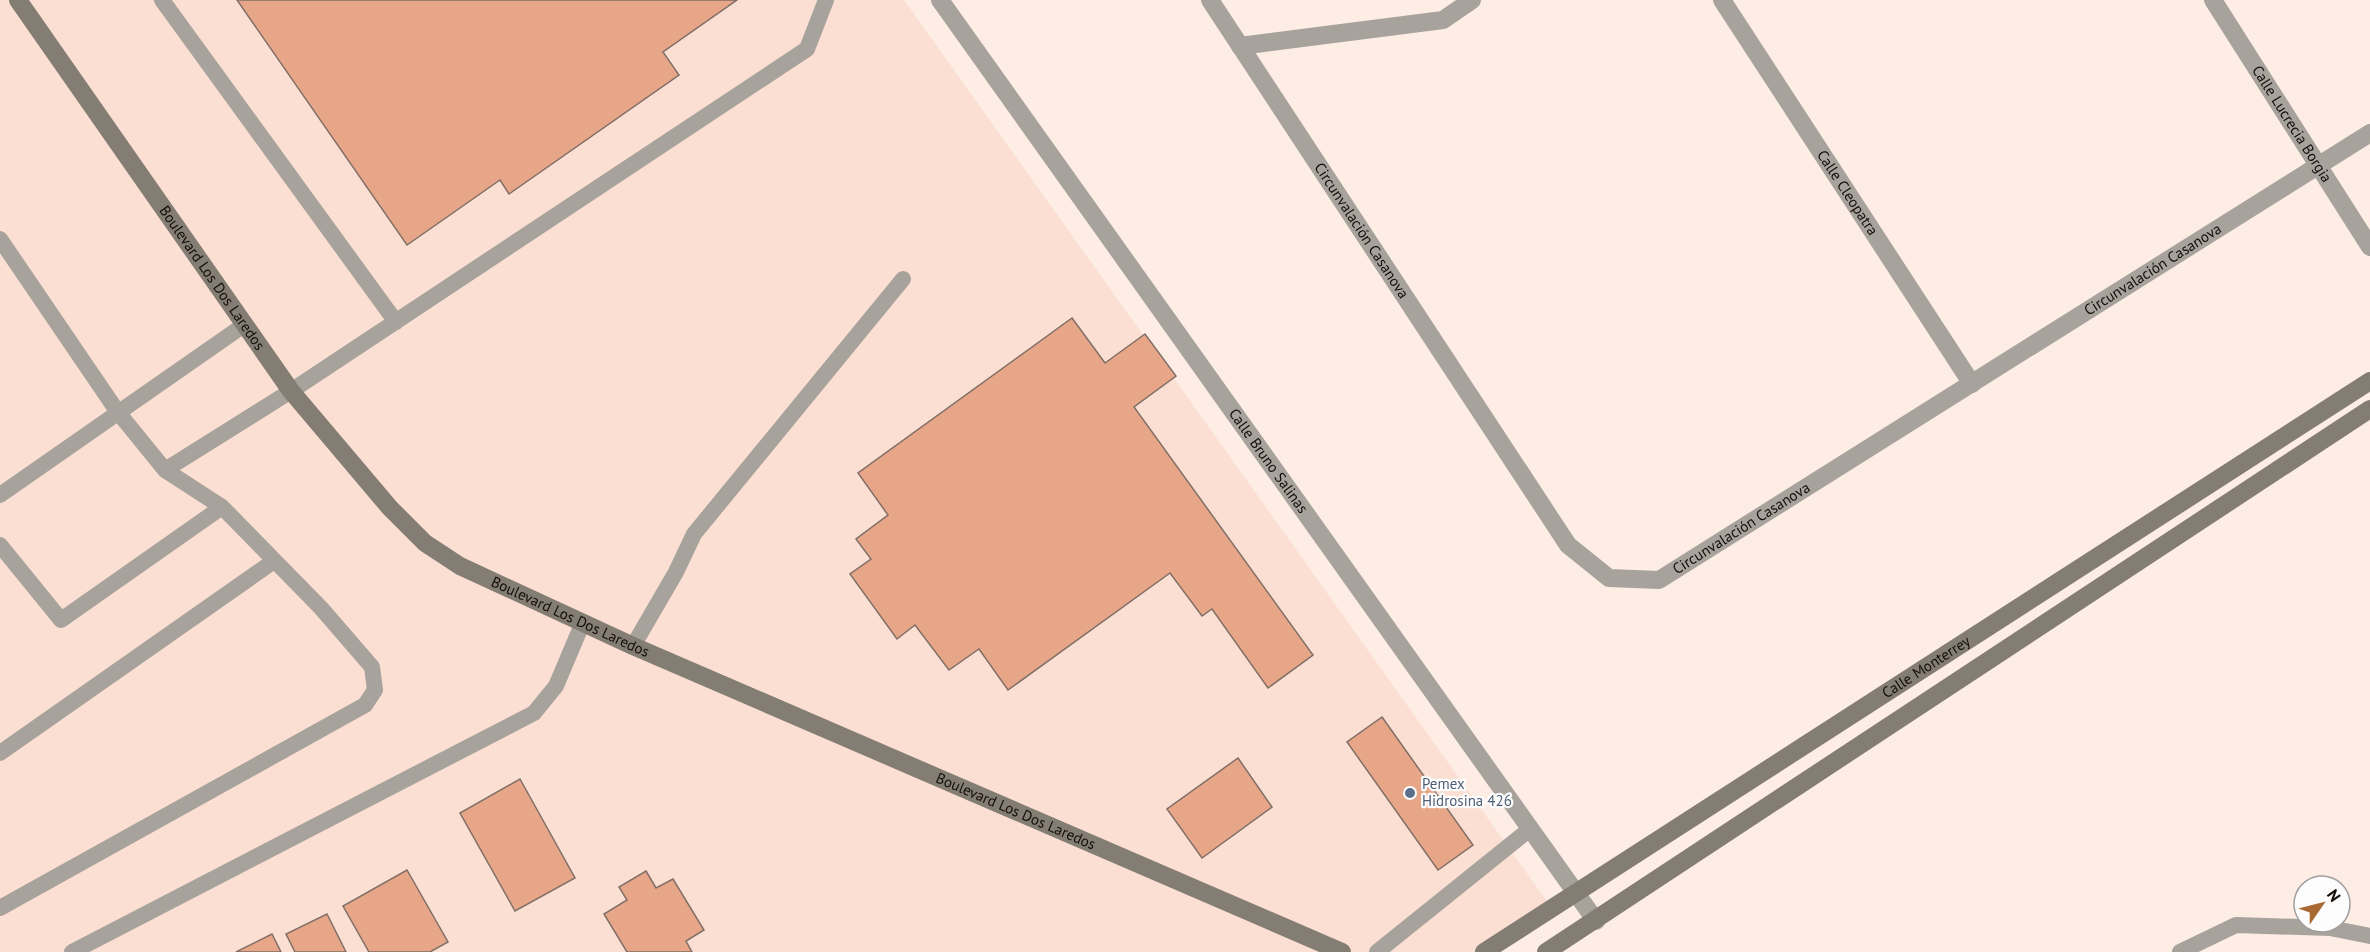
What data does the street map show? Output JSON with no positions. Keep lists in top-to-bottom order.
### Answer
{
  "streets": {
    "street": [
      "Calle Lucrecia Borgia",
      "Calle Cleopatra",
      "Circunvalación Casanova",
      "Boulevard Los Dos Laredos",
      "Calle Bruno Salinas",
      "Calle Monterrey"
    ]
  },
  "crossings": [
    ["Calle Lucrecia Borgia", "Circunvalación Casanova"],
    ["Calle Cleopatra", "Circunvalación Casanova"],
    ["Calle Bruno Salinas", "Calle Monterrey"]
  ],
  "places": ["Pemex Hidrosina 426"],
  "north": "top right"
}
